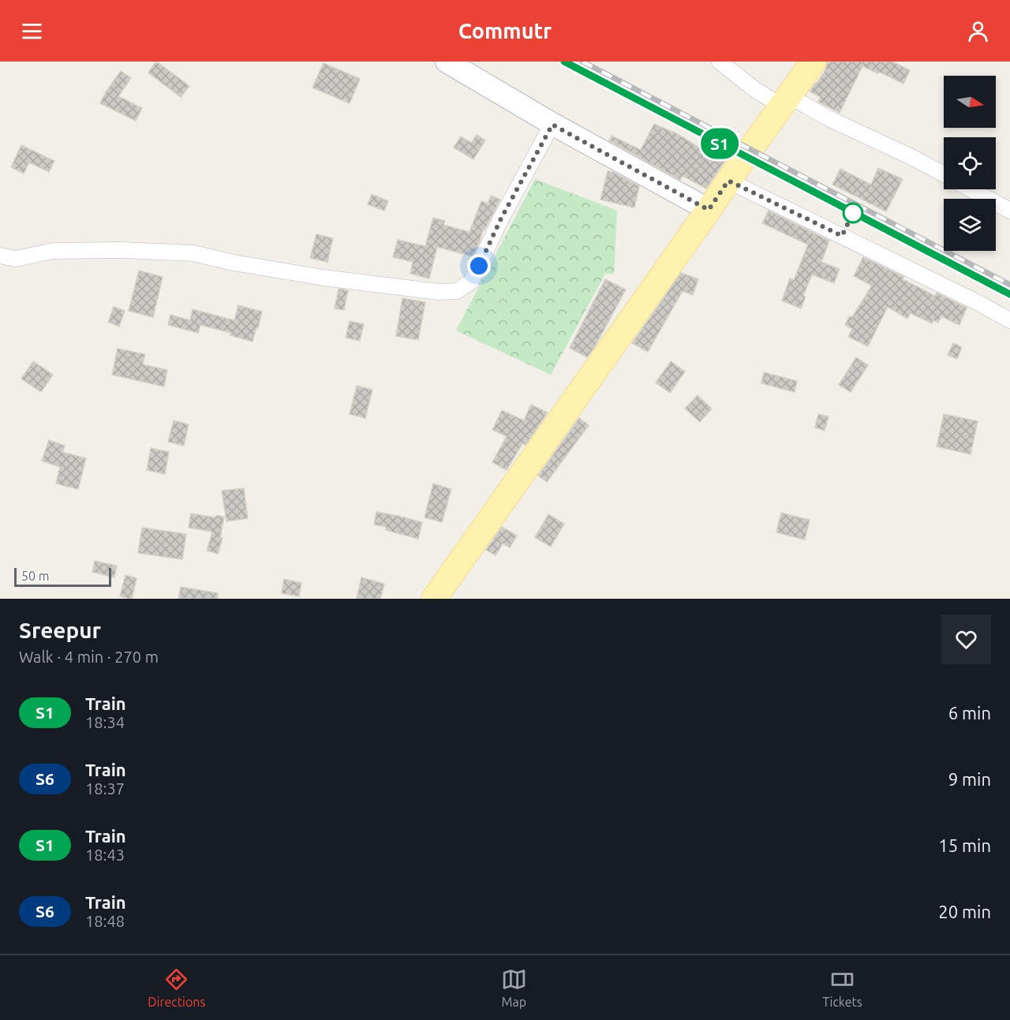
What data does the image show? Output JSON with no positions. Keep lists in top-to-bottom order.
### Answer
{
  "scale_bar": "50 m",
  "north": "right",
  "page": {
    "header": "Commutr",
    "on_map": "S1",
    "scale": "50 m",
    "heading": ["Sreepur", "Walk · 4 min · 270 m"],
    "list": [
      {
        "mark": "S1",
        "name": "Train",
        "note": "18:34",
        "value": "6 min"
      },
      {
        "mark": "S6",
        "name": "Train",
        "note": "18:37",
        "value": "9 min"
      },
      {
        "mark": "S1",
        "name": "Train",
        "note": "18:43",
        "value": "15 min"
      },
      {
        "mark": "S6",
        "name": "Train",
        "note": "18:48",
        "value": "20 min"
      }
    ],
    "tabs": ["Directions", "Map", "Tickets"]
  }
}
